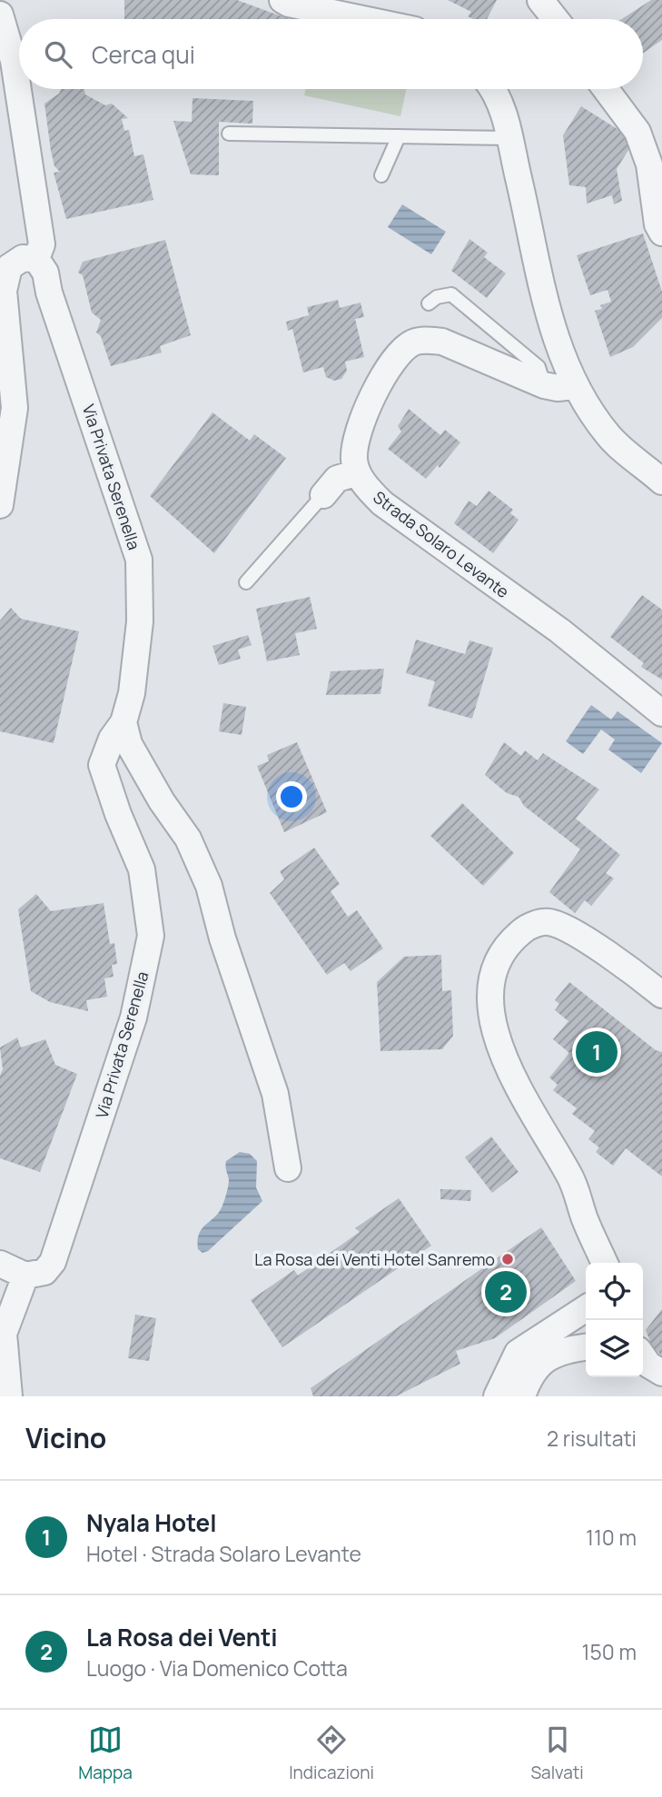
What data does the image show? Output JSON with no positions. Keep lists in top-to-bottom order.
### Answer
{
  "streets": {
    "street": ["Via Privata Serenella", "Strada Solaro Levante"]
  },
  "places": ["La Rosa dei Venti Hotel Sanremo"],
  "page": {
    "search": "Cerca qui",
    "pins": ["1", "2"],
    "heading": ["Vicino", "2 risultati"],
    "list": [
      {
        "mark": "1",
        "name": "Nyala Hotel",
        "note": "Hotel · Strada Solaro Levante",
        "value": "110 m"
      },
      {
        "mark": "2",
        "name": "La Rosa dei Venti",
        "note": "Luogo · Via Domenico Cotta",
        "value": "150 m"
      }
    ],
    "nav": ["Mappa", "Indicazioni", "Salvati"]
  }
}
